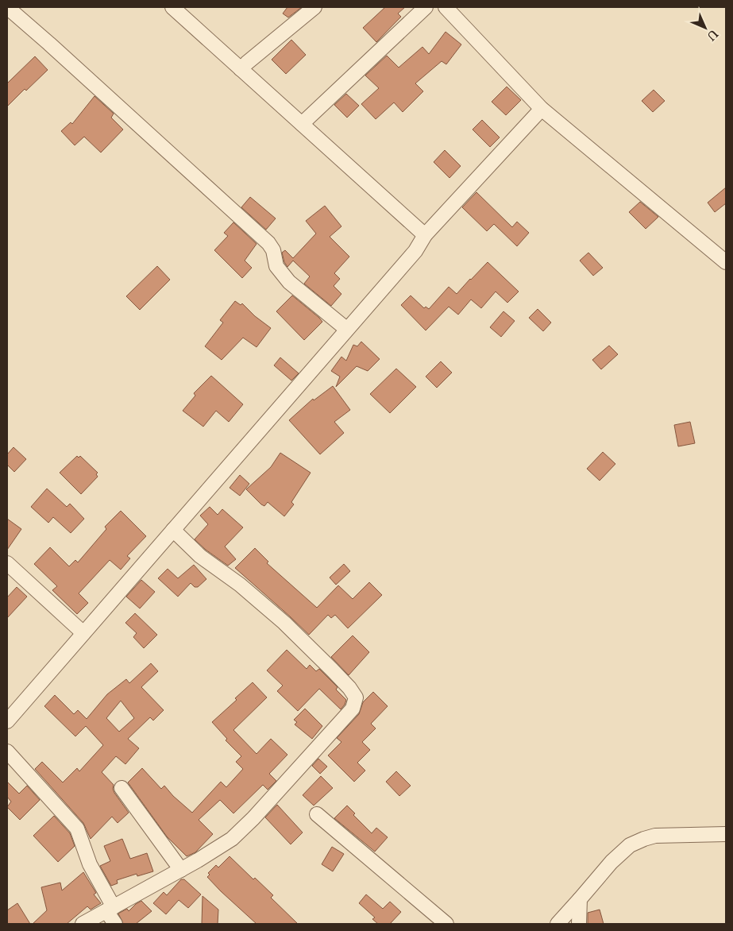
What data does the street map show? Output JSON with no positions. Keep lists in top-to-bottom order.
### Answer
{
  "north": "bottom right"
}
